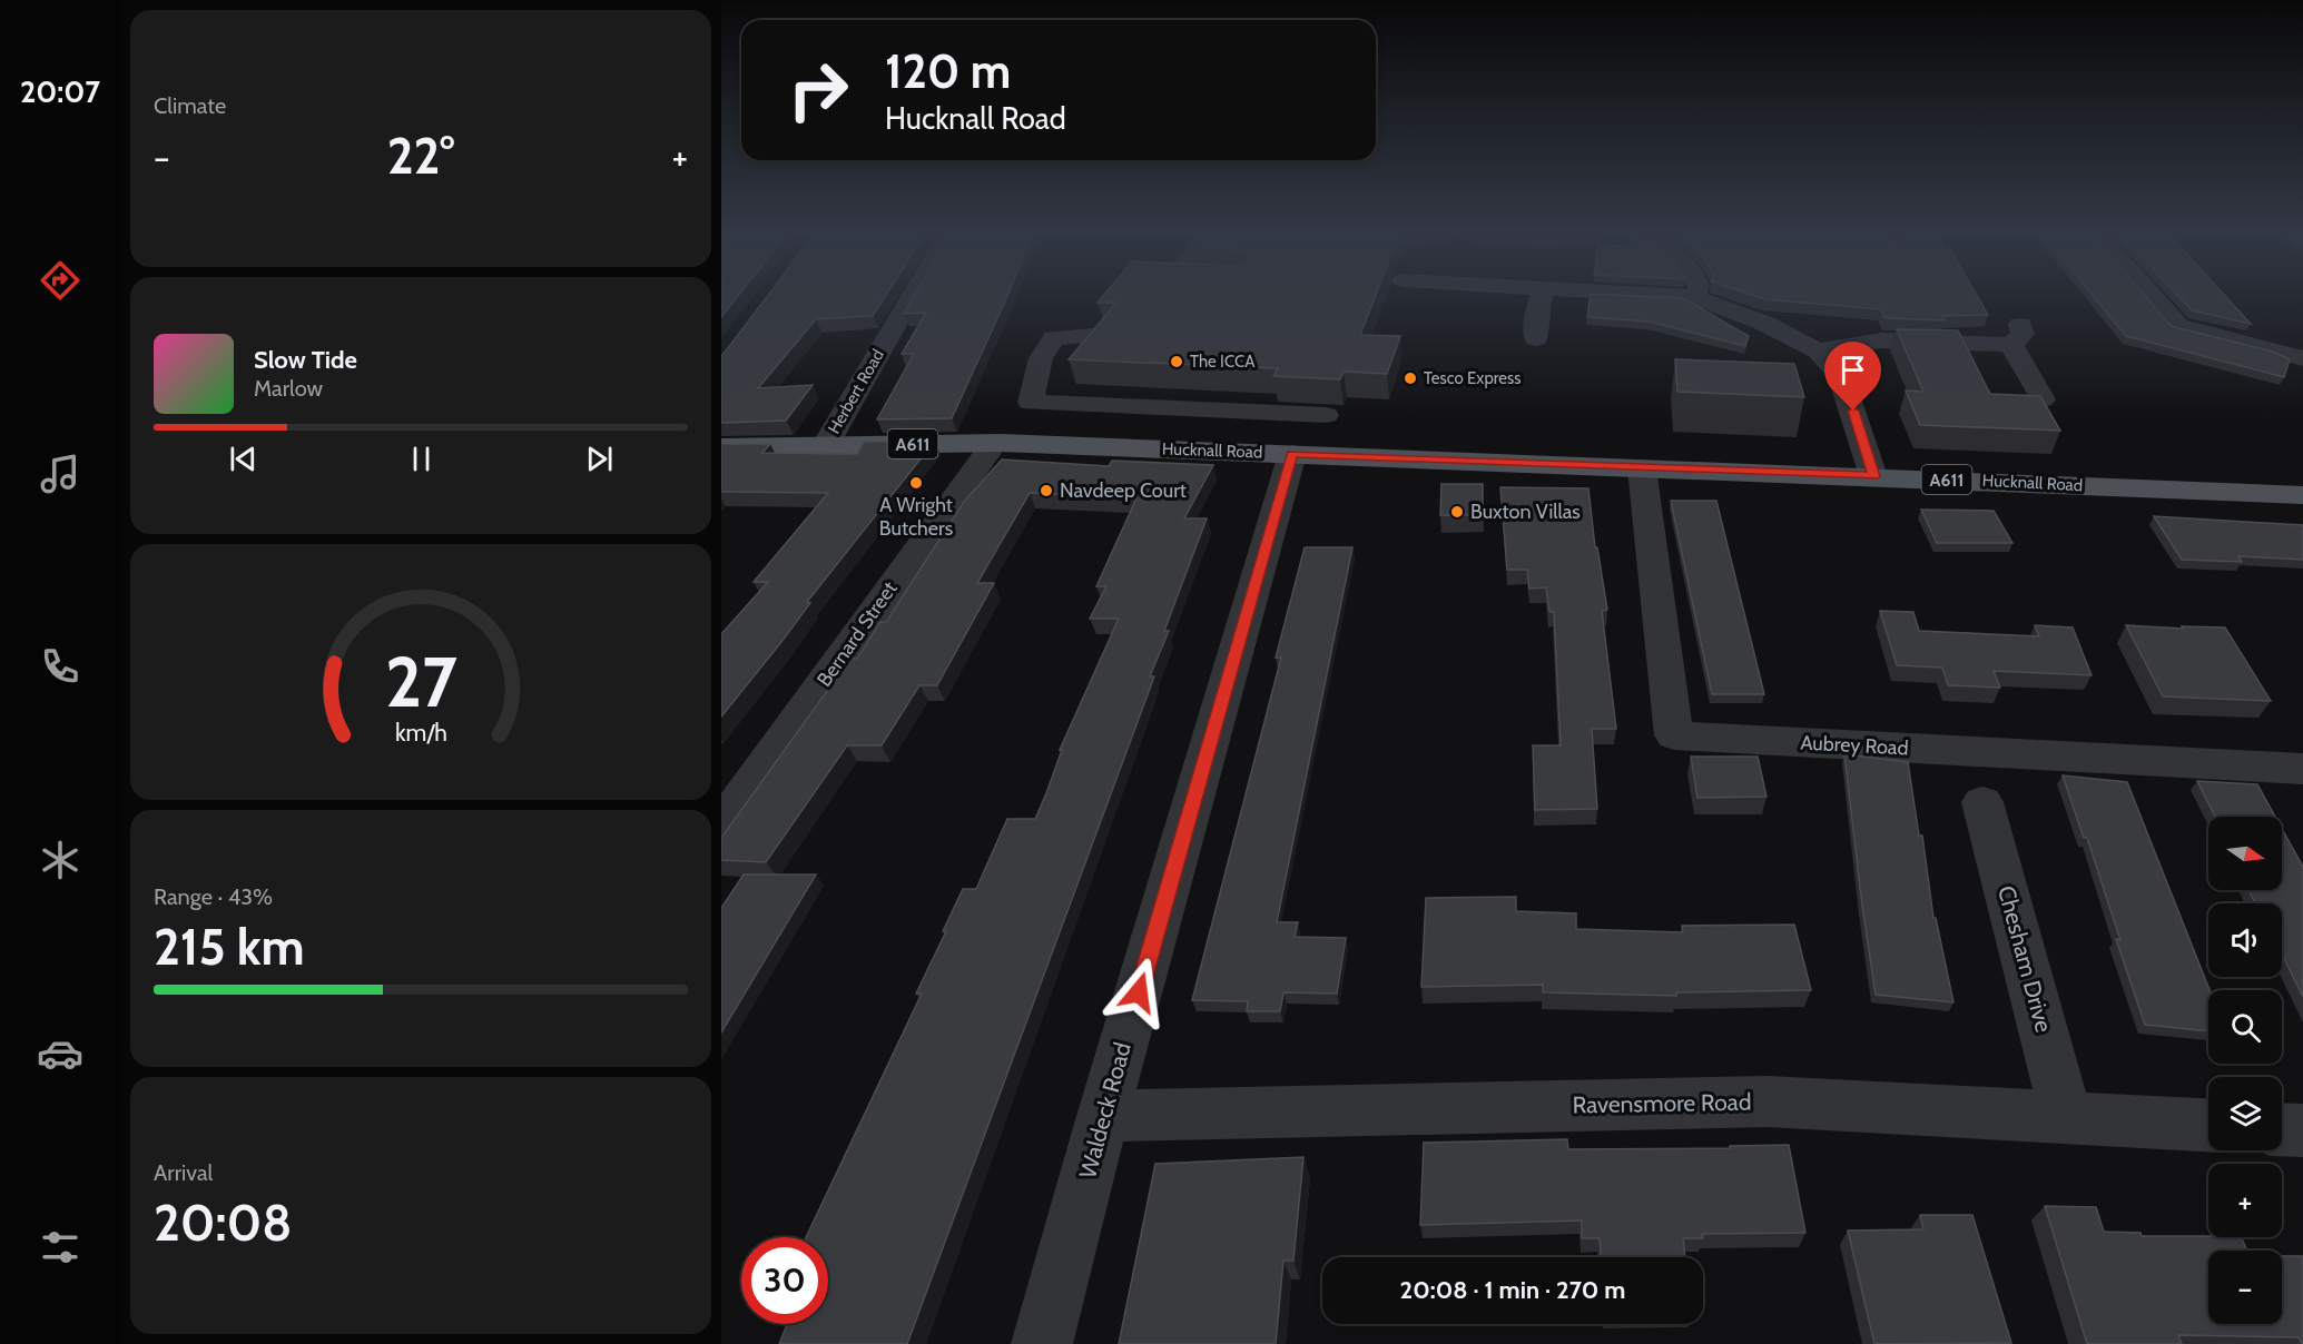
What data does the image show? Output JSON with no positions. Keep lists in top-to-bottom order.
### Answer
{
  "streets": {
    "main road": ["A611", "Hucknall Road"],
    "street": [
      "Herbert Road",
      "Bernard Street",
      "Aubrey Road",
      "Chesham Drive",
      "Ravensmore Road",
      "Waldeck Road"
    ]
  },
  "crossings": [
    ["Herbert Road", "Hucknall Road"],
    ["Hucknall Road", "Bernard Street"],
    ["Hucknall Road", "Aubrey Road"],
    ["Hucknall Road", "Waldeck Road"],
    ["Chesham Drive", "Ravensmore Road"],
    ["Ravensmore Road", "Waldeck Road"]
  ],
  "places": [
    "The ICCA",
    "Tesco Express",
    "A Wright Butchers",
    "Navdeep Court",
    "Buxton Villas"
  ],
  "north": "right",
  "page": {
    "tabs": "20:07",
    "tile": [
      "Climate",
      ["Range · 43%", "215 km"],
      ["Arrival", "20:08"]
    ],
    "turn": ["120 m", "Hucknall Road"],
    "heat": ["−", "22°", "+"],
    "song": ["Slow Tide", "Marlow"],
    "map_buttons": ["+", "−"],
    "limit": "30",
    "trip": "20:08 · 1 min · 270 m",
    "gauge": ["27", "km/h"]
  }
}
